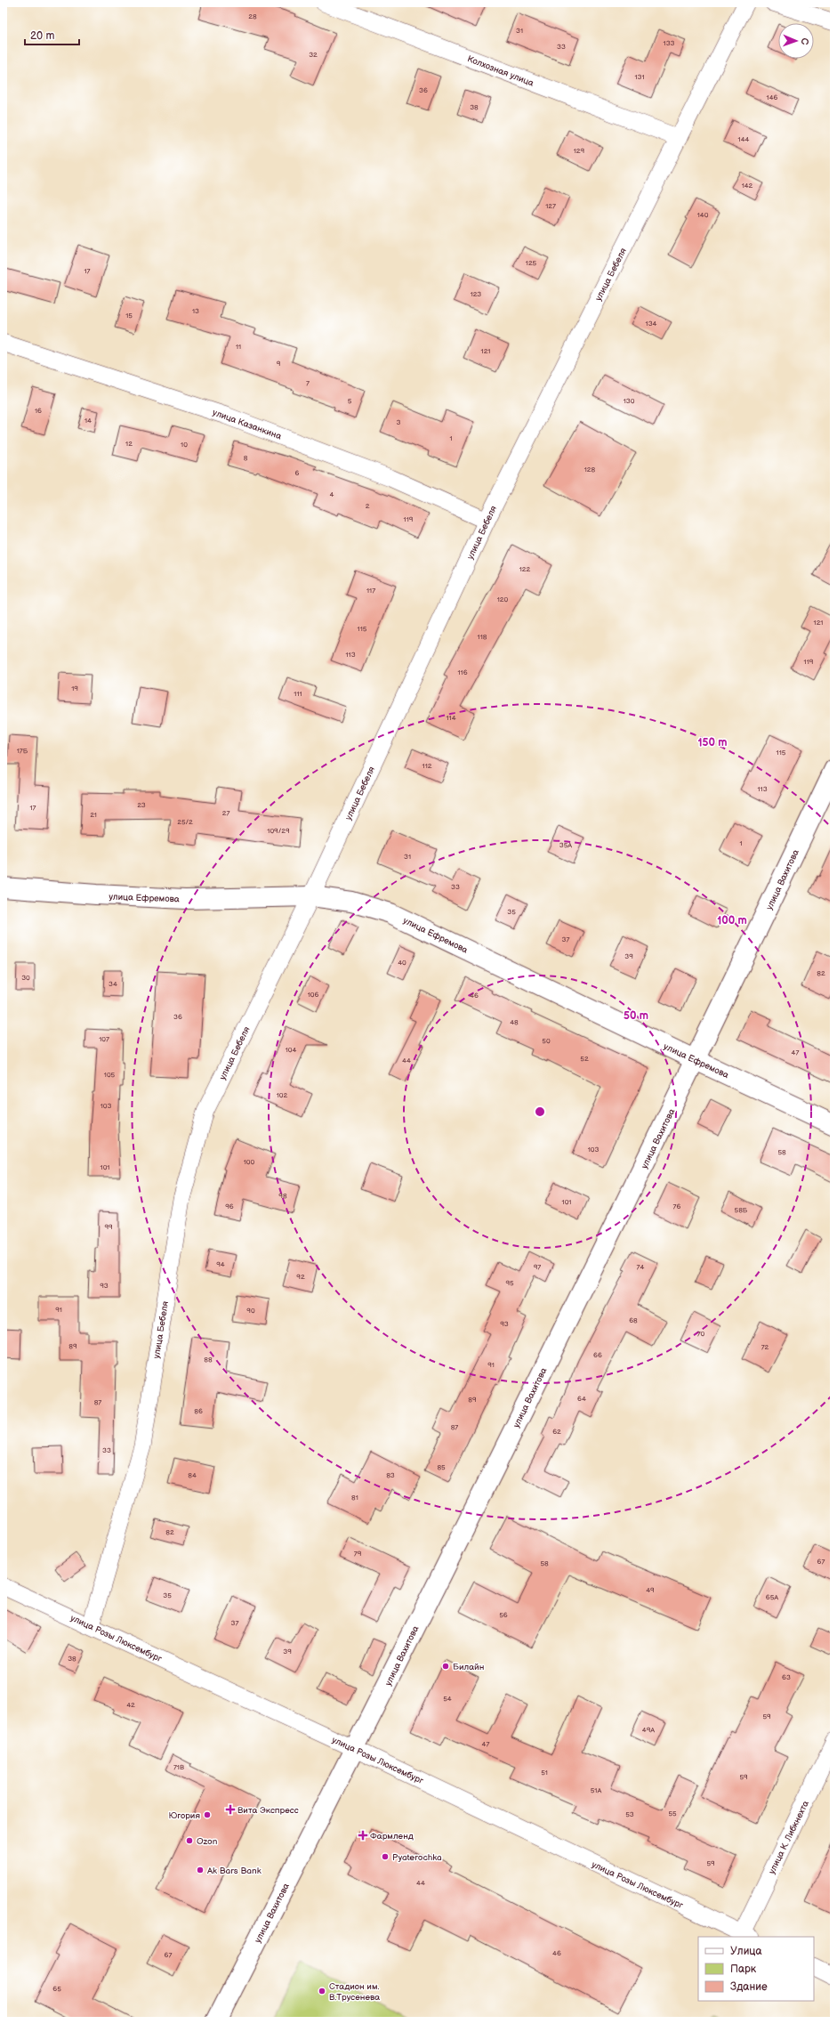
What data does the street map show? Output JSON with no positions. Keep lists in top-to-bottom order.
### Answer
{
  "streets": {
    "main road": ["улица Вахитова", "улица Ефремова"],
    "street": [
      "Колхозная улица",
      "улица Бебеля",
      "улица Казанкина",
      "улица Розы Люксембург",
      "улица К. Либкнехта"
    ]
  },
  "crossings": [
    ["Колхозная улица", "улица Бебеля"],
    ["улица Бебеля", "улица Казанкина"],
    ["улица Бебеля", "улица Ефремова"],
    ["улица Бебеля", "улица Розы Люксембург"],
    ["улица Вахитова", "улица Ефремова"],
    ["улица Вахитова", "улица Розы Люксембург"],
    ["улица Розы Люксембург", "улица К. Либкнехта"]
  ],
  "places": {
    "other": [
      "Билайн",
      "Югория",
      "Ozon",
      "Pyaterochka",
      "Ak Bars Bank",
      "Стадион им. В.Трусенева"
    ],
    "health": ["Вита Экспресс", "Фармленд"]
  },
  "house_numbers": [
    "28",
    "31",
    "133",
    "33",
    "32",
    "131",
    "36",
    "146",
    "38",
    "144",
    "129",
    "142",
    "127",
    "140",
    "125",
    "17",
    "123",
    "13",
    "15",
    "134",
    "11",
    "121",
    "9",
    "7",
    "5",
    "130",
    "16",
    "14",
    "3",
    "1",
    "12",
    "10",
    "8",
    "128",
    "6",
    "4",
    "2",
    "119",
    "122",
    "117",
    "120",
    "121",
    "115",
    "118",
    "113",
    "119",
    "116",
    "19",
    "111",
    "114",
    "17Б",
    "115",
    "112",
    "113",
    "23",
    "17",
    "27",
    "21",
    "25/2",
    "109/29",
    "1",
    "35А",
    "31",
    "33",
    "35",
    "37",
    "39",
    "40",
    "82",
    "30",
    "34",
    "106",
    "46",
    "36",
    "48",
    "107",
    "50",
    "104",
    "47",
    "52",
    "44",
    "105",
    "102",
    "103",
    "103",
    "58",
    "100",
    "101",
    "98",
    "101",
    "96",
    "76",
    "58Б",
    "99",
    "94",
    "97",
    "74",
    "92",
    "95",
    "93",
    "91",
    "90",
    "68",
    "93",
    "70",
    "89",
    "72",
    "66",
    "88",
    "91",
    "64",
    "89",
    "87",
    "86",
    "87",
    "62",
    "33",
    "85",
    "84",
    "83",
    "81",
    "82",
    "79",
    "67",
    "58",
    "49",
    "35",
    "65А",
    "56",
    "37",
    "39",
    "38",
    "63",
    "54",
    "42",
    "59",
    "49А",
    "47",
    "71В",
    "51",
    "59",
    "51А",
    "55",
    "53",
    "59",
    "44",
    "46",
    "67",
    "65"
  ],
  "legend": ["Улица", "Парк", "Здание"],
  "scale_bar": "20 m",
  "north": "right",
  "rings": ["150 m", "100 m", "50 m"]
}
